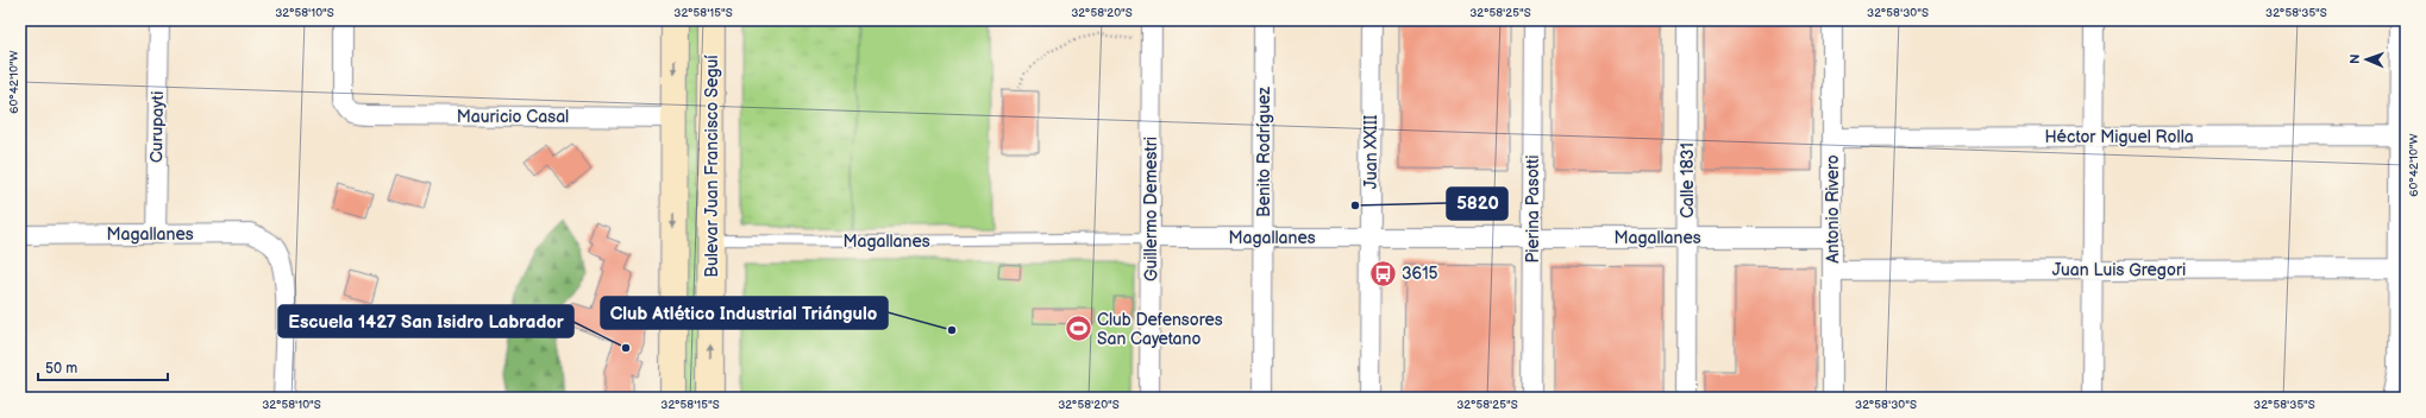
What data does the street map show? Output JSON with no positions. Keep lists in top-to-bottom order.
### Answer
{
  "streets": {
    "main road": ["Bulevar Juan Francisco Seguí"],
    "street": [
      "Mauricio Casal",
      "Curupayti",
      "Héctor Miguel Rolla",
      "Benito Rodríguez",
      "Juan XXIII",
      "Calle 1831",
      "Guillermo Demestri",
      "Pierina Pasotti",
      "Antonio Rivero",
      "Magallanes",
      "Juan Luis Gregori"
    ]
  },
  "crossings": [
    ["Curupayti", "Magallanes"],
    ["Héctor Miguel Rolla", "Antonio Rivero"],
    ["Benito Rodríguez", "Magallanes"],
    ["Juan XXIII", "Magallanes"],
    ["Bulevar Juan Francisco Seguí", "Magallanes"],
    ["Calle 1831", "Magallanes"],
    ["Guillermo Demestri", "Magallanes"],
    ["Pierina Pasotti", "Magallanes"],
    ["Antonio Rivero", "Magallanes"],
    ["Antonio Rivero", "Juan Luis Gregori"]
  ],
  "places": {
    "other": ["5820", "Club Atlético Industrial Triángulo", "Escuela 1427 San Isidro Labrador"],
    "bus stop": ["3615"],
    "sports": ["Club Defensores San Cayetano"]
  },
  "scale_bar": "50 m",
  "north": "left",
  "coordinates": [
    "32°58'10\"S",
    "32°58'15\"S",
    "32°58'20\"S",
    "32°58'25\"S",
    "32°58'30\"S",
    "32°58'35\"S",
    "60°42'10\"W"
  ]
}
